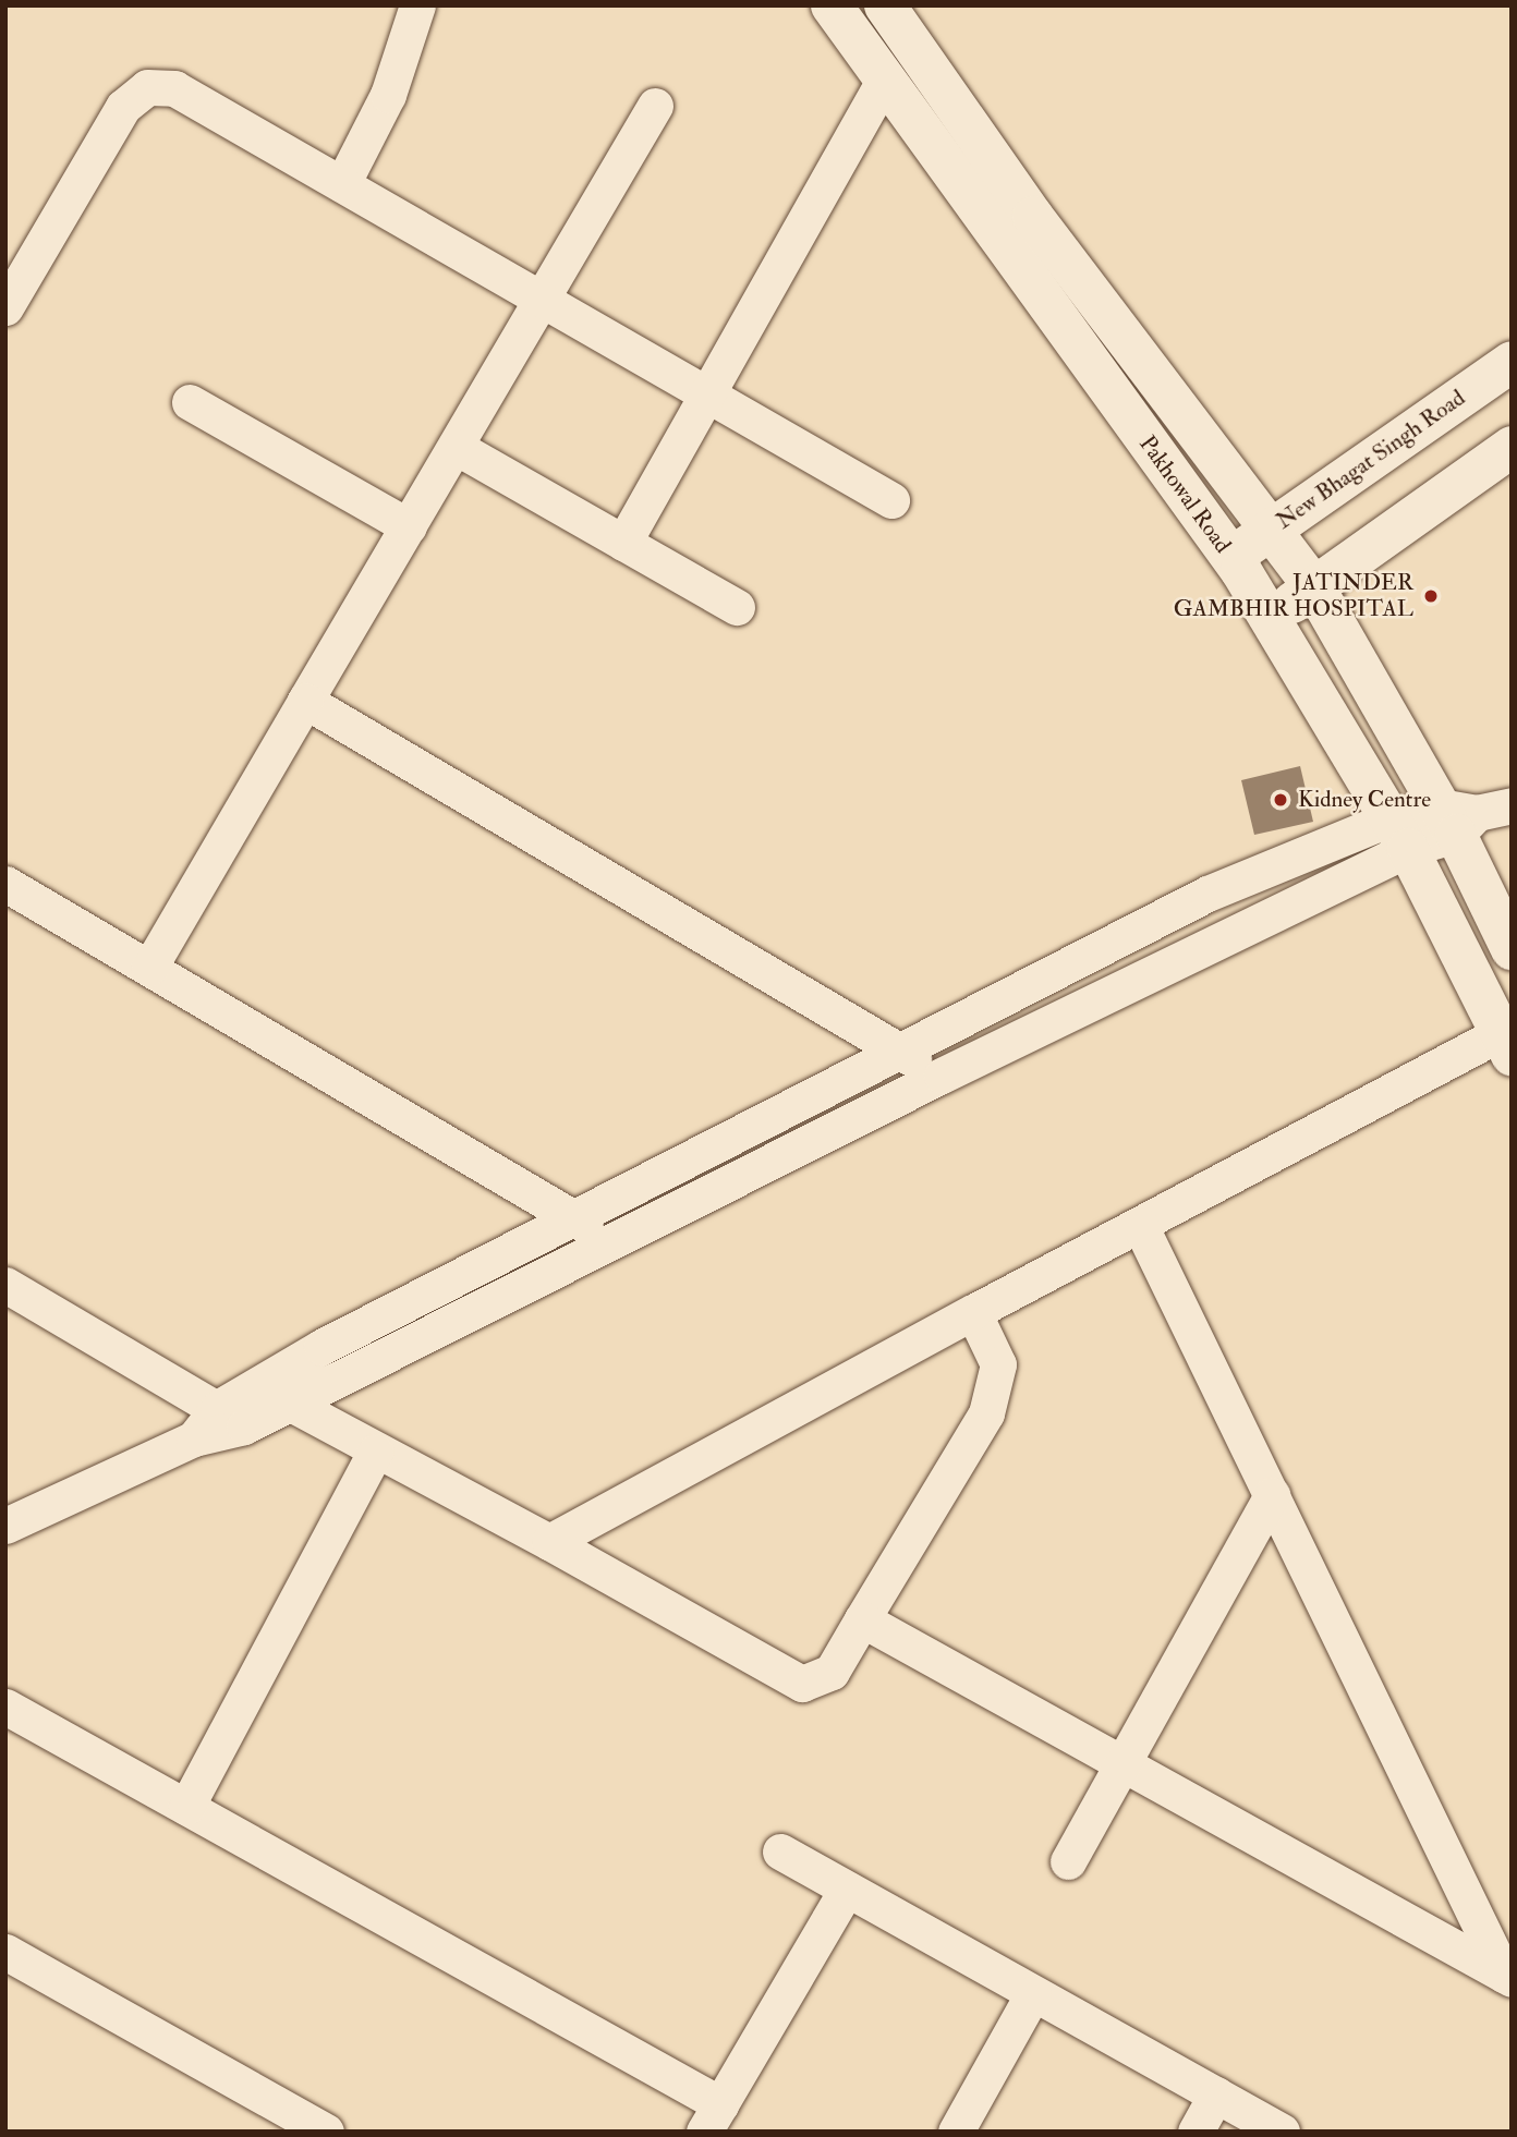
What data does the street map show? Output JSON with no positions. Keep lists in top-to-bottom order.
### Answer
{
  "streets": {
    "street": ["New Bhagat Singh Road", "Pakhowal Road"]
  },
  "crossings": [
    ["New Bhagat Singh Road", "Pakhowal Road"]
  ],
  "places": ["JATINDER GAMBHIR HOSPITAL", "Kidney Centre"]
}
